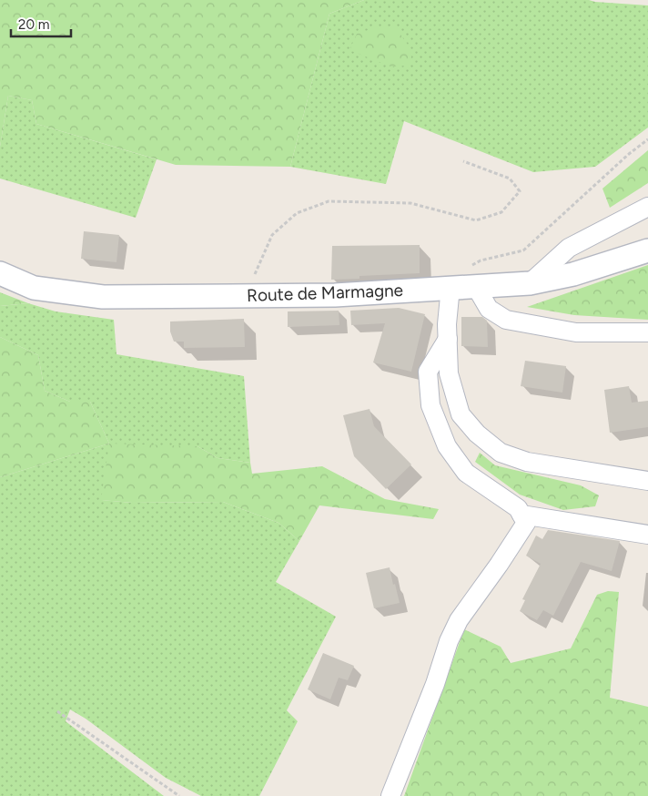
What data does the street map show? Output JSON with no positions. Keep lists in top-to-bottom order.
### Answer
{
  "streets": {
    "street": ["Route de Marmagne"]
  },
  "scale_bar": "20 m"
}
